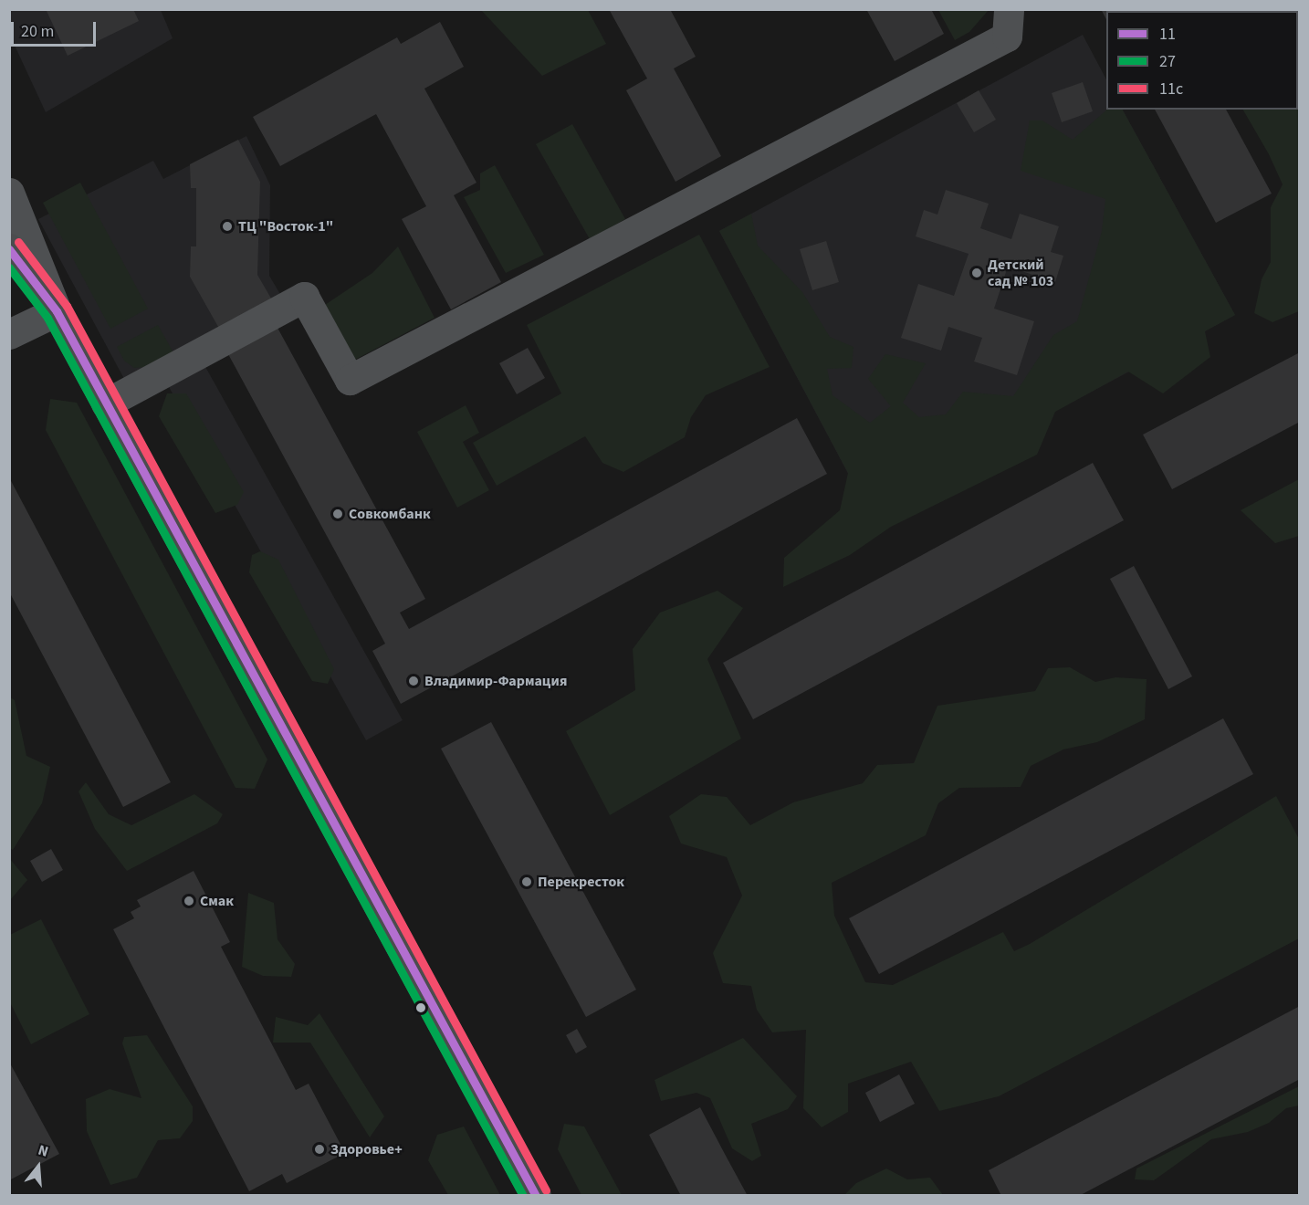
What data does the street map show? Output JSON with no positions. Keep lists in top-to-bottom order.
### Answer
{
  "places": [
    "ТЦ \"Восток-1\"",
    "Детский сад № 103",
    "Совкомбанк",
    "Владимир-Фармация",
    "Перекресток",
    "Смак",
    "Здоровье+"
  ],
  "lines": ["transit line 11с", "transit line 11", "transit line 27"],
  "legend": ["11", "27", "11с"],
  "scale_bar": "20 m",
  "north": "top"
}
